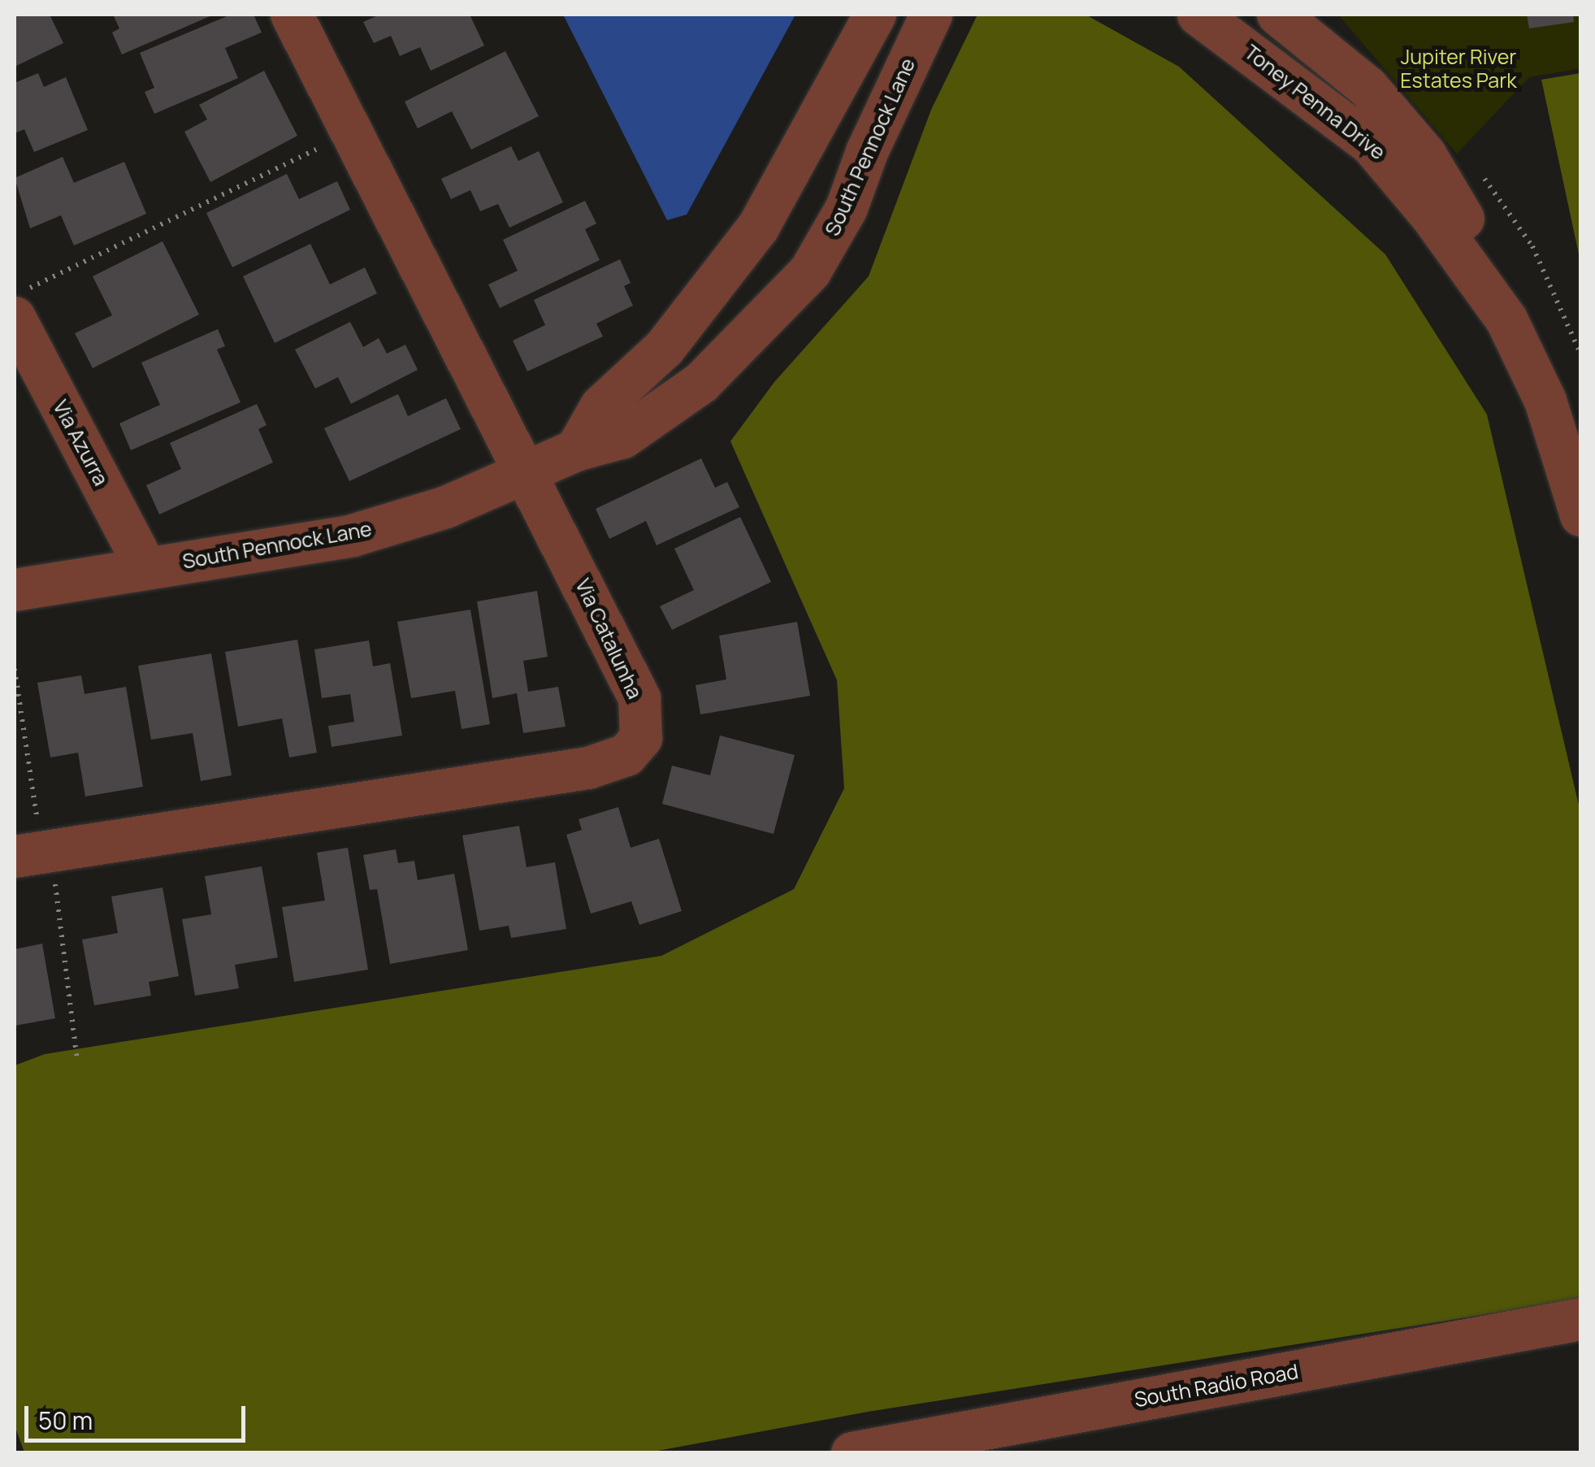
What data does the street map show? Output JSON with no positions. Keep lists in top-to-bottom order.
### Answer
{
  "streets": {
    "street": [
      "Toney Penna Drive",
      "South Pennock Lane",
      "Via Azurra",
      "Via Catalunha",
      "South Radio Road"
    ]
  },
  "crossings": [
    ["South Pennock Lane", "Via Azurra"],
    ["South Pennock Lane", "Via Catalunha"]
  ],
  "parks": ["Jupiter River Estates Park"],
  "scale_bar": "50 m"
}
